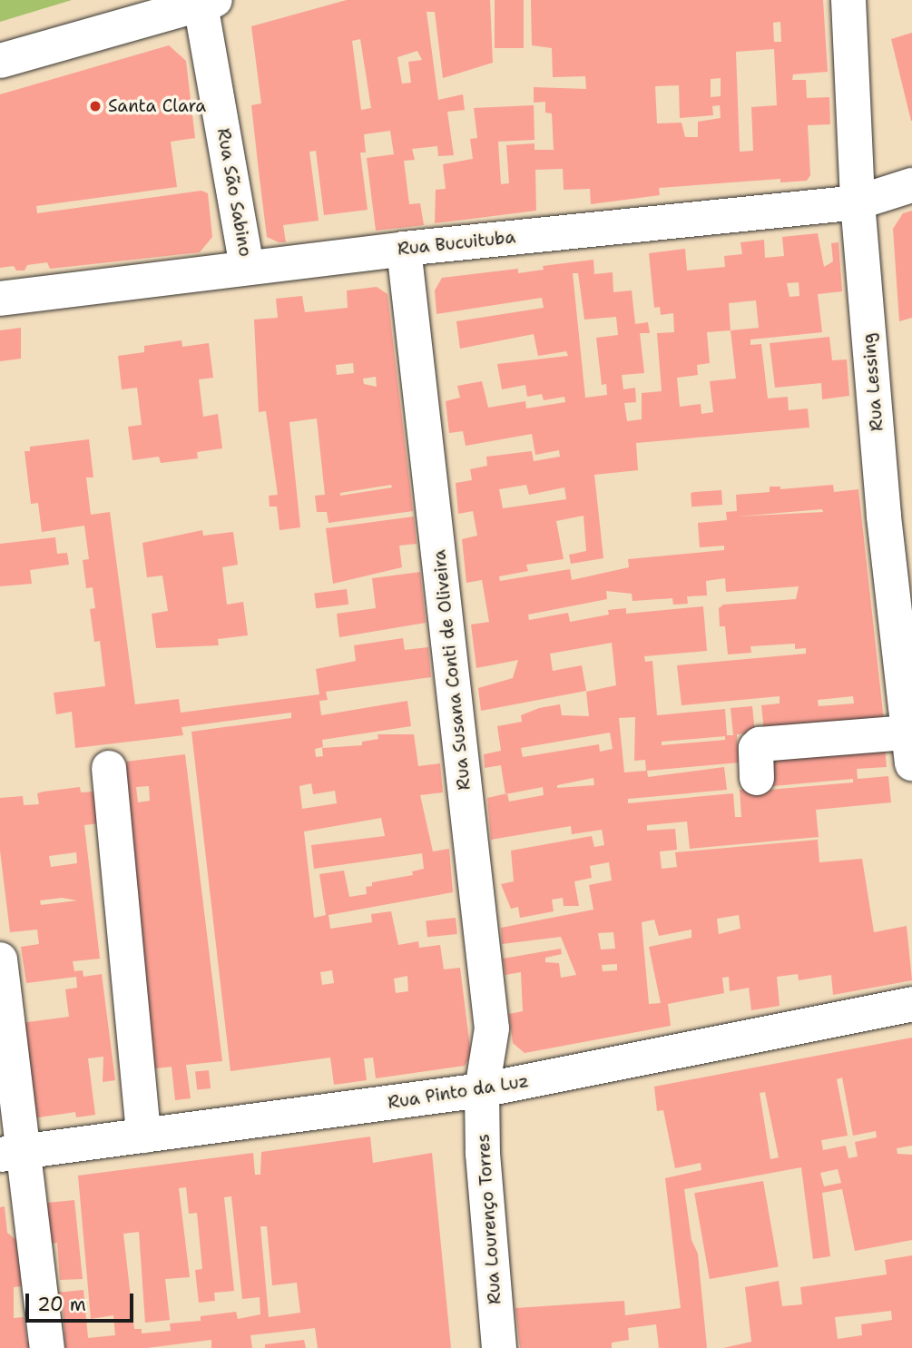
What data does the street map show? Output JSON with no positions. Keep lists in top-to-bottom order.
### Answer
{
  "streets": {
    "street": [
      "Rua São Sabino",
      "Rua Bucuituba",
      "Rua Lessing",
      "Rua Susana Conti de Oliveira",
      "Rua Pinto da Luz",
      "Rua Lourenço Torres"
    ]
  },
  "crossings": [
    ["Rua São Sabino", "Rua Bucuituba"],
    ["Rua Bucuituba", "Rua Lessing"],
    ["Rua Bucuituba", "Rua Susana Conti de Oliveira"],
    ["Rua Susana Conti de Oliveira", "Rua Pinto da Luz"],
    ["Rua Susana Conti de Oliveira", "Rua Lourenço Torres"],
    ["Rua Pinto da Luz", "Rua Lourenço Torres"]
  ],
  "places": ["Santa Clara"],
  "scale_bar": "20 m"
}
